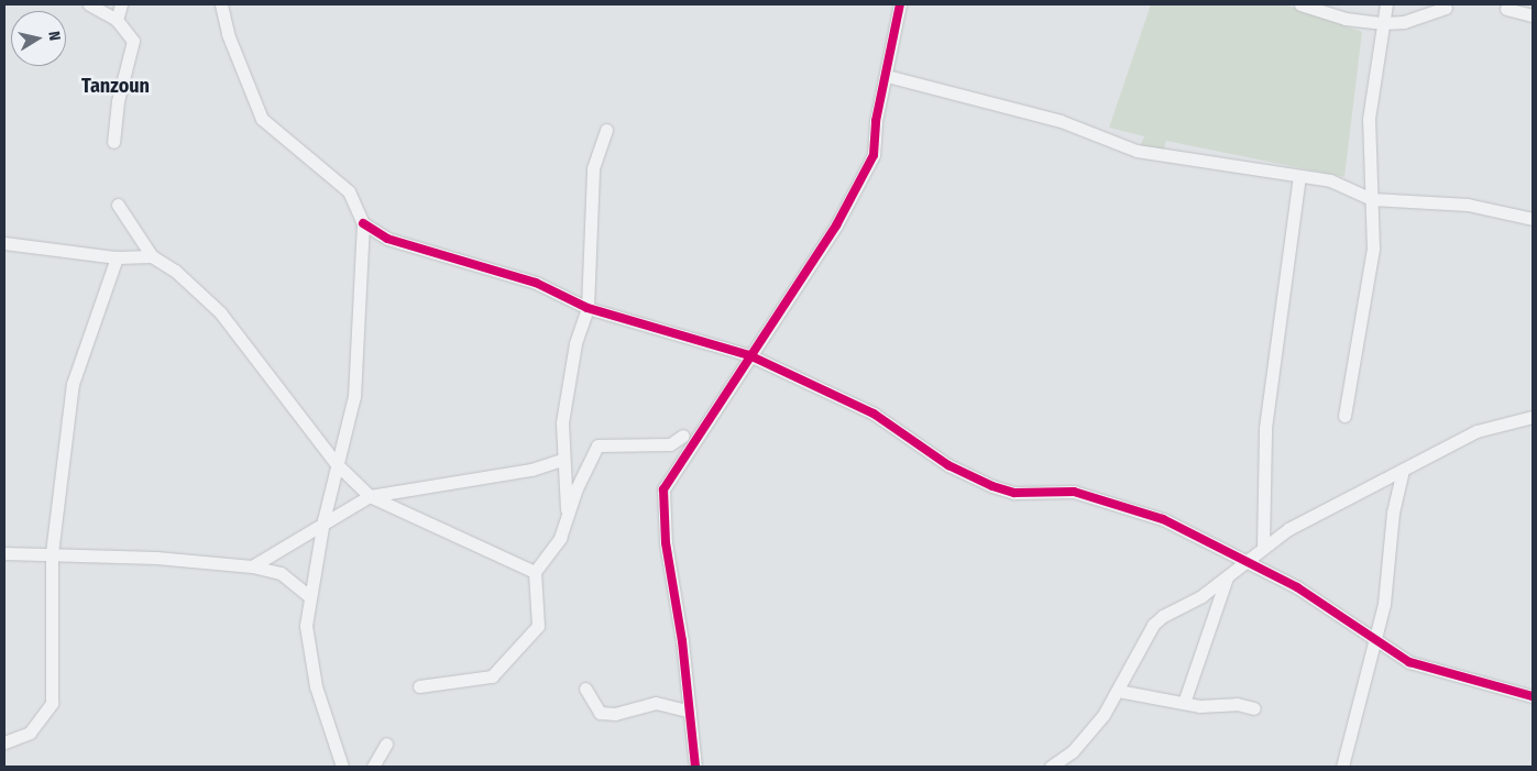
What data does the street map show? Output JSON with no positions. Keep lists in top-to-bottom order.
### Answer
{
  "districts": ["Tanzoun"],
  "north": "right"
}
